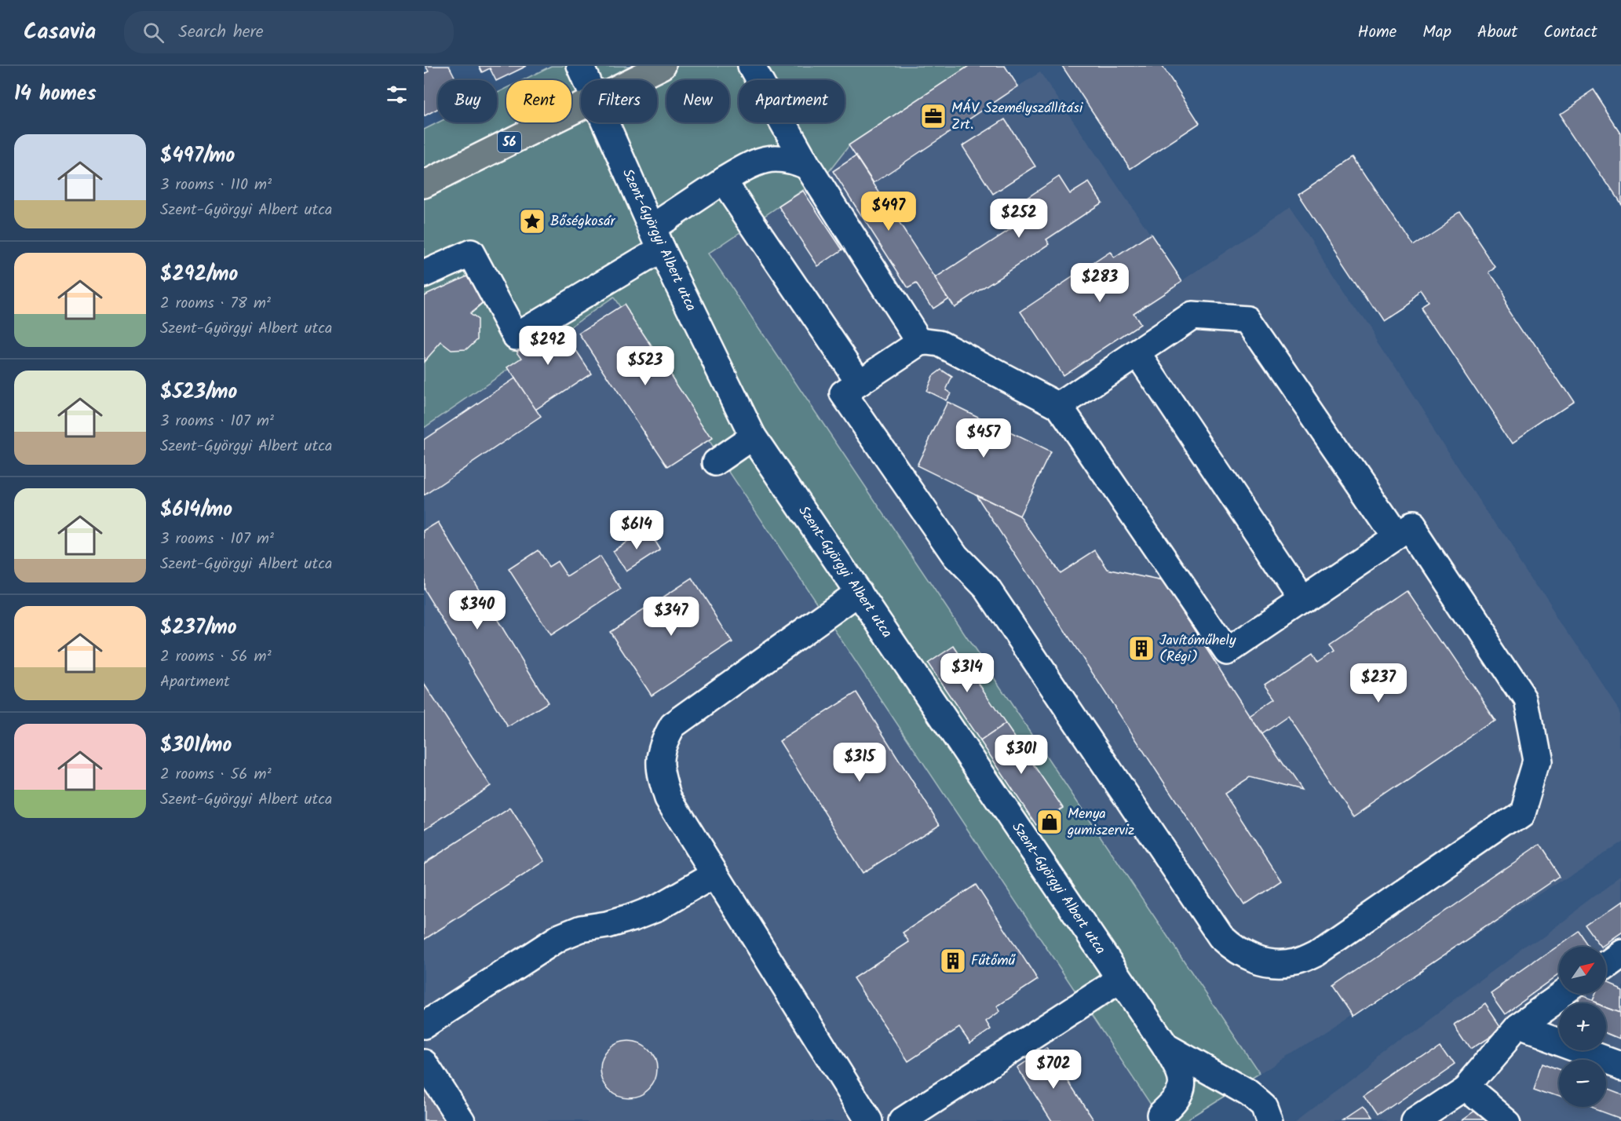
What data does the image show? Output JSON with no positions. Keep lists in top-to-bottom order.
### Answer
{
  "streets": {
    "main road": ["56"],
    "street": ["Szent-Györgyi Albert utca"]
  },
  "places": {
    "office": ["MÁV Személyszállítási Zrt."],
    "place": ["Bőségkosár"],
    "building": ["Javítóműhely (Régi)", "Fűtőmű"],
    "shop": ["Menya gumiszerviz"]
  },
  "north": "top right",
  "page": {
    "header": "Casavia",
    "search": "Search here",
    "nav": [
      "Home",
      "Map",
      "About",
      "Contact"
    ],
    "heading": "14 homes",
    "chip": [
      "Buy",
      "Rent",
      "Filters",
      "New",
      "Apartment"
    ],
    "list": [
      {
        "name": "$497/mo",
        "note": "3 rooms · 110 m² · Szent-Györgyi Albert utca"
      },
      {
        "name": "$292/mo",
        "note": "2 rooms · 78 m² · Szent-Györgyi Albert utca"
      },
      {
        "name": "$523/mo",
        "note": "3 rooms · 107 m² · Szent-Györgyi Albert utca"
      },
      {
        "name": "$614/mo",
        "note": "3 rooms · 107 m² · Szent-Györgyi Albert utca"
      },
      {
        "name": "$237/mo",
        "note": "2 rooms · 56 m² · Apartment"
      },
      {
        "name": "$301/mo",
        "note": "2 rooms · 56 m² · Szent-Györgyi Albert utca"
      }
    ],
    "price": [
      "$497",
      "$252",
      "$283",
      "$292",
      "$523",
      "$457",
      "$614",
      "$340",
      "$347",
      "$314",
      "$237",
      "$301",
      "$315",
      "$702"
    ],
    "map_buttons": ["+", "−"]
  }
}
